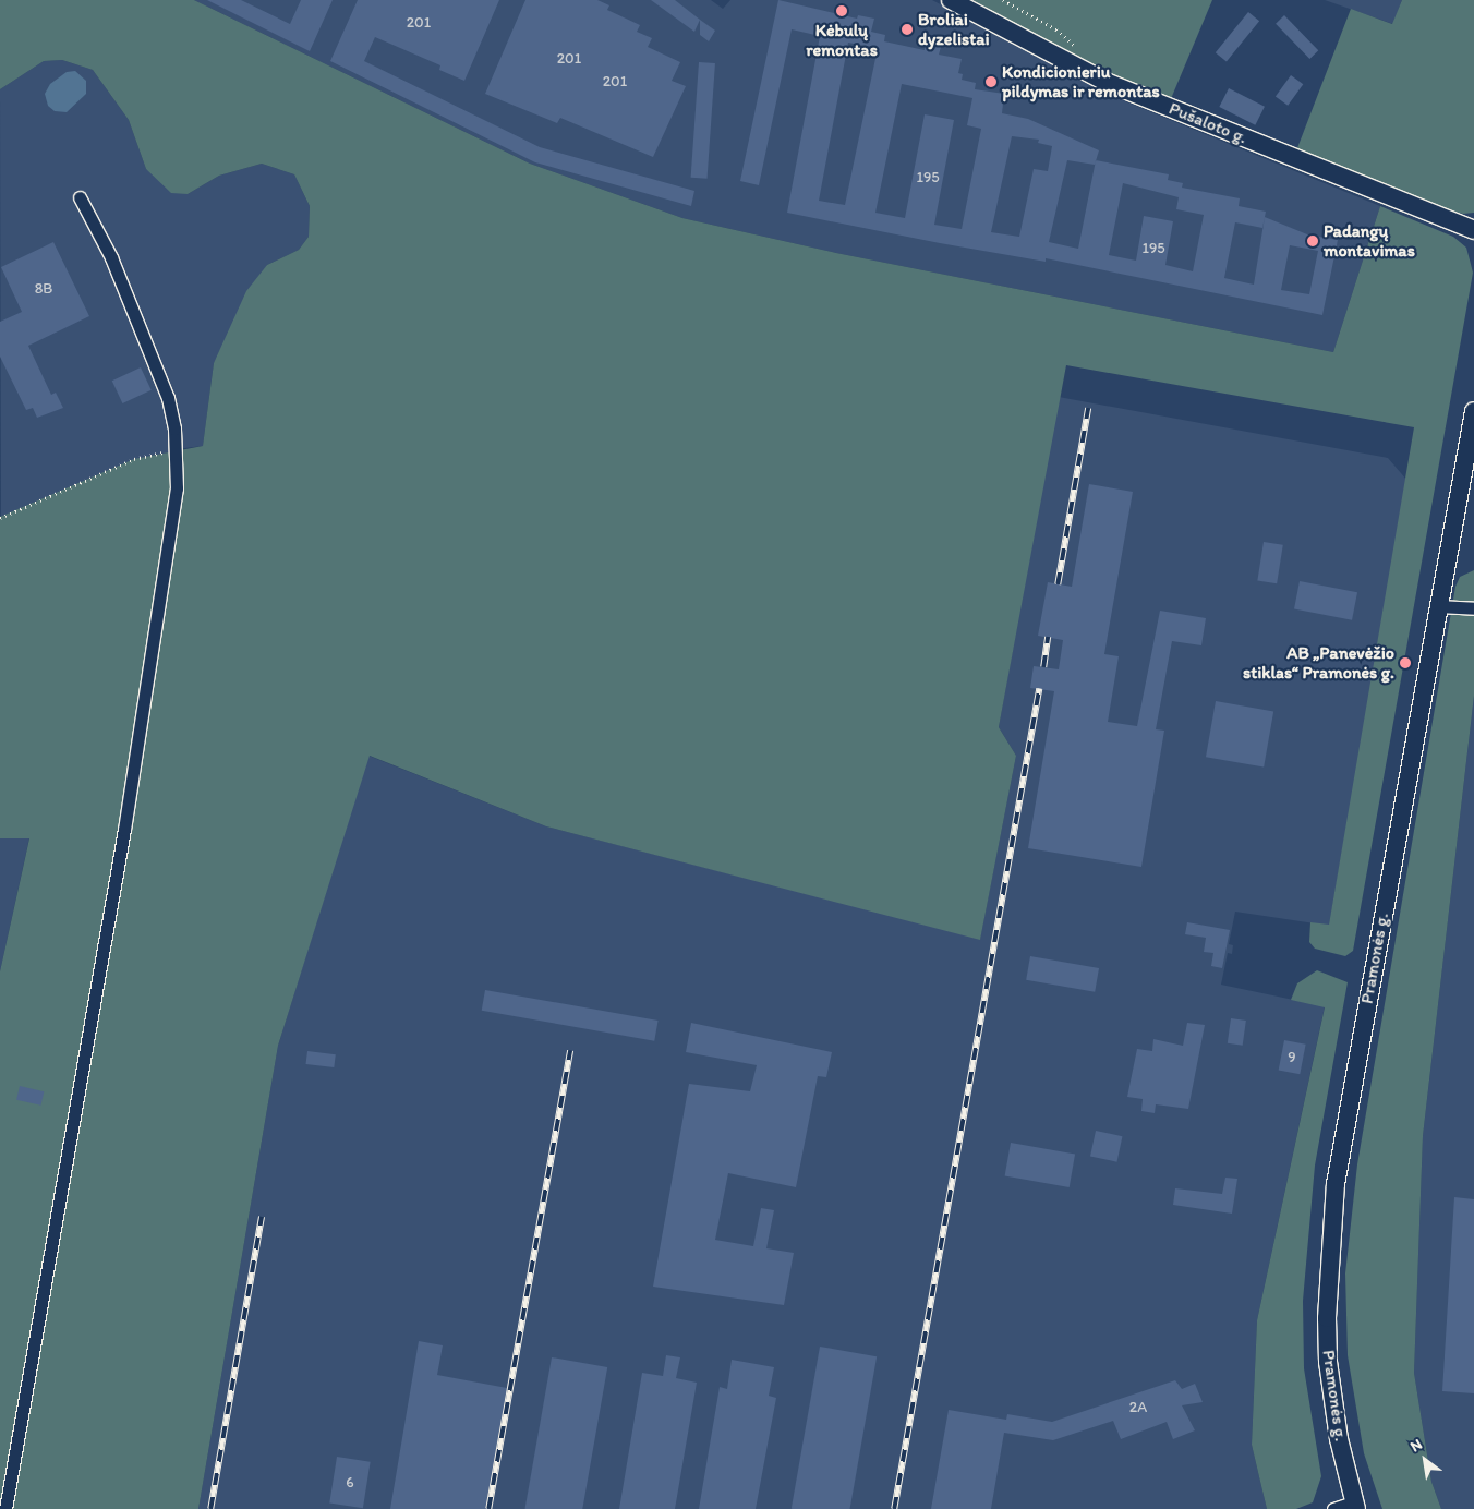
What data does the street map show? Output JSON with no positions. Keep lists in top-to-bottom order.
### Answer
{
  "streets": {
    "main road": ["Pušaloto g.", "Pramonės g."]
  },
  "places": [
    "Kėbulų remontas",
    "Broliai dyzelistai",
    "Kondicionieriu pildymas ir remontas",
    "Padangų montavimas",
    "AB „Panevėžio stiklas“ Pramonės g."
  ],
  "house_numbers": [
    "201",
    "201",
    "201",
    "195",
    "195",
    "8B",
    "9",
    "2A",
    "6"
  ],
  "north": "top left"
}
